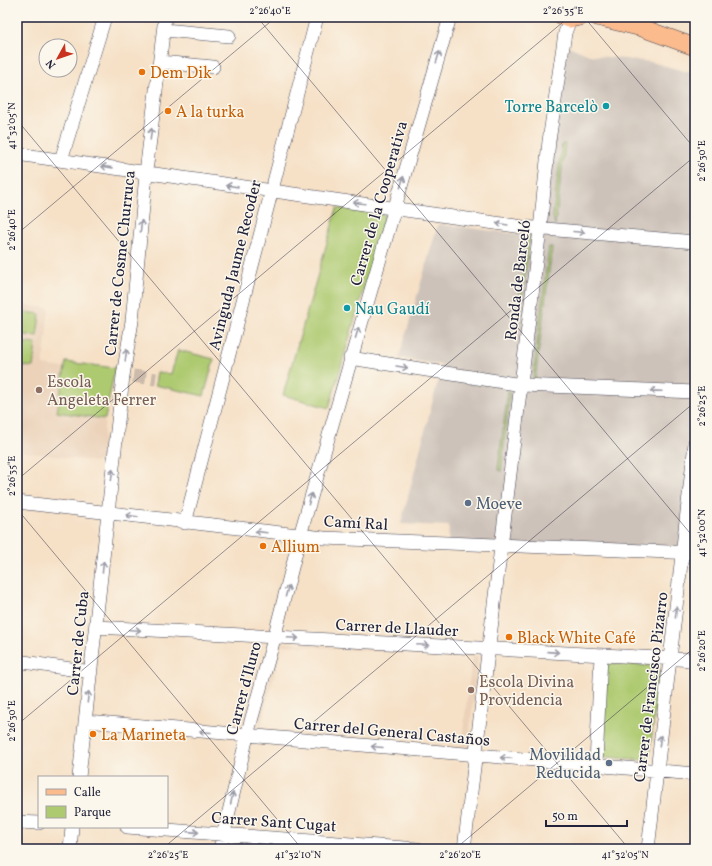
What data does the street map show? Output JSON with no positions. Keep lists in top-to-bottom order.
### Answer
{
  "streets": {
    "street": [
      "Carrer de la Cooperativa",
      "Carrer de Cosme Churruca",
      "Avinguda Jaume Recoder",
      "Ronda de Barceló",
      "Camí Ral",
      "Carrer de Llauder",
      "Carrer de Cuba",
      "Carrer de Francisco Pizarro",
      "Carrer d'Iluro",
      "Carrer del General Castaños",
      "Carrer Sant Cugat"
    ]
  },
  "crossings": [
    ["Carrer de la Cooperativa", "Camí Ral"],
    ["Carrer de la Cooperativa", "Carrer d'Iluro"],
    ["Carrer de Cosme Churruca", "Camí Ral"],
    ["Carrer de Cosme Churruca", "Carrer de Cuba"],
    ["Avinguda Jaume Recoder", "Camí Ral"],
    ["Ronda de Barceló", "Camí Ral"],
    ["Ronda de Barceló", "Carrer de Llauder"],
    ["Ronda de Barceló", "Carrer del General Castaños"],
    ["Camí Ral", "Carrer de Cuba"],
    ["Camí Ral", "Carrer de Francisco Pizarro"],
    ["Camí Ral", "Carrer d'Iluro"],
    ["Carrer de Llauder", "Carrer de Cuba"],
    ["Carrer de Llauder", "Carrer de Francisco Pizarro"],
    ["Carrer de Llauder", "Carrer d'Iluro"],
    ["Carrer de Cuba", "Carrer del General Castaños"],
    ["Carrer de Francisco Pizarro", "Carrer del General Castaños"],
    ["Carrer d'Iluro", "Carrer del General Castaños"],
    ["Carrer d'Iluro", "Carrer Sant Cugat"]
  ],
  "one_way": [
    "Carrer de la Cooperativa",
    "Carrer de Cosme Churruca",
    "Carrer de Llauder",
    "Carrer de Cuba",
    "Carrer d'Iluro",
    "Carrer del General Castaños"
  ],
  "places": [
    "Dem Dik",
    "Torre Barcelò",
    "A la turka",
    "Nau Gaudí",
    "Escola Angeleta Ferrer",
    "Moeve",
    "Allium",
    "Black White Café",
    "Escola Divina Providencia",
    "La Marineta",
    "Movilidad Reducida"
  ],
  "legend": ["Calle", "Parque"],
  "scale_bar": "50 m",
  "north": "bottom left",
  "coordinates": [
    "2°26'40\"E",
    "2°26'35\"E",
    "41°32'05\"N",
    "2°26'30\"E",
    "2°26'25\"E",
    "41°32'00\"N",
    "2°26'20\"E",
    "41°32'10\"N"
  ]
}
